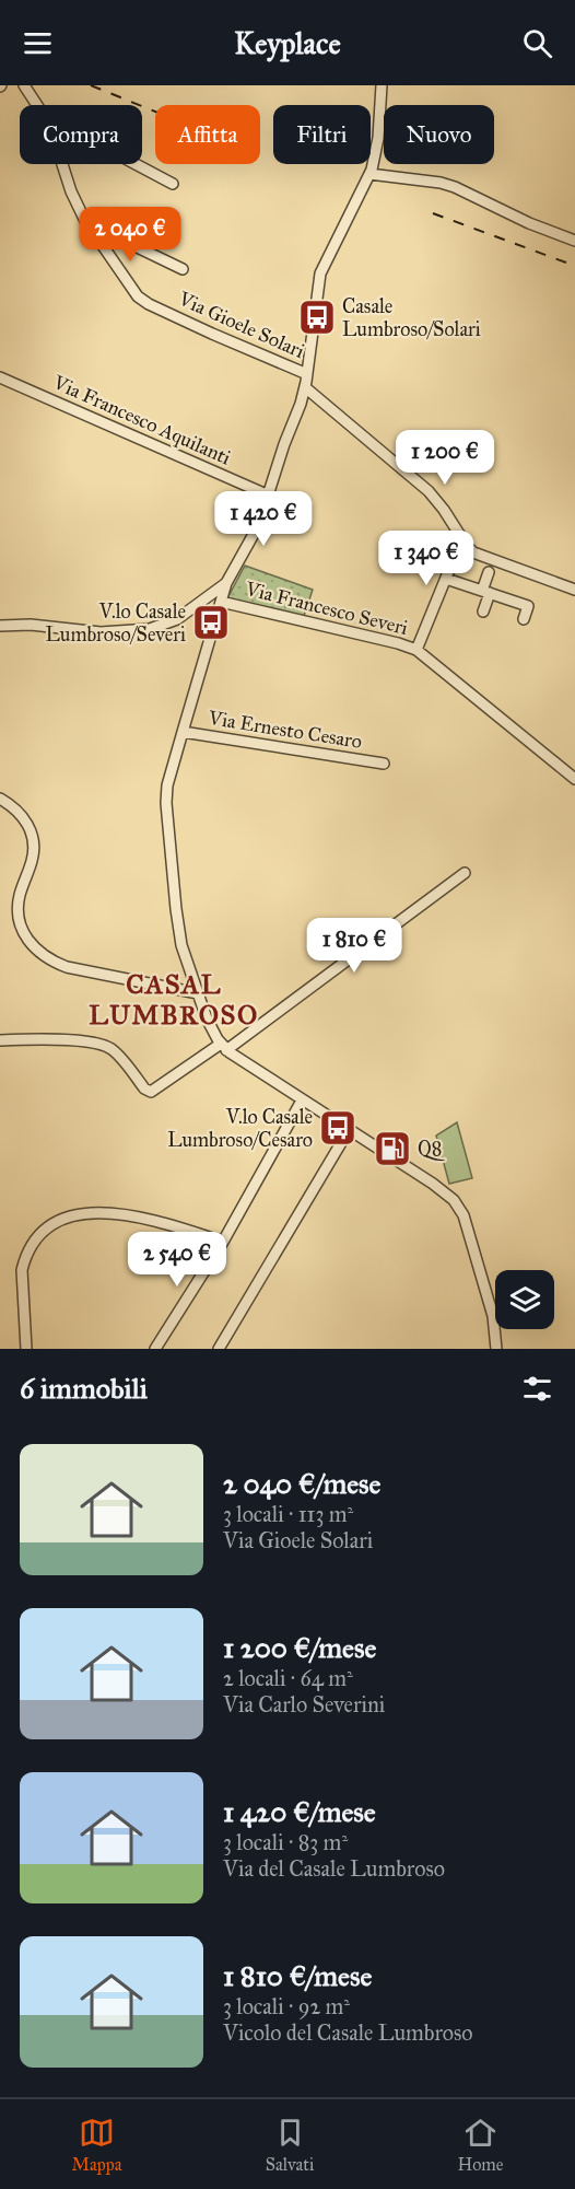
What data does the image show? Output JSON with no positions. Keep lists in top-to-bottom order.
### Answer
{
  "streets": {
    "street": [
      "Via Gioele Solari",
      "Via Francesco Aquilanti",
      "Via Francesco Severi",
      "Via Ernesto Cesaro"
    ]
  },
  "districts": ["CASAL LUMBROSO"],
  "places": {
    "bus stop": ["Casale Lumbroso/Solari", "V.lo Casale Lumbroso/Severi", "V.lo Casale Lumbroso/Cesaro"],
    "fuel station": ["Q8"]
  },
  "page": {
    "header": "Keyplace",
    "chip": [
      "Compra",
      "Affitta",
      "Filtri",
      "Nuovo"
    ],
    "price": [
      "2 040 €",
      "1 200 €",
      "1 420 €",
      "1 340 €",
      "1 810 €",
      "2 540 €"
    ],
    "heading": "6 immobili",
    "list": [
      {
        "name": "2 040 €/mese",
        "note": "3 locali · 113 m² · Via Gioele Solari"
      },
      {
        "name": "1 200 €/mese",
        "note": "2 locali · 64 m² · Via Carlo Severini"
      },
      {
        "name": "1 420 €/mese",
        "note": "3 locali · 83 m² · Via del Casale Lumbroso"
      },
      {
        "name": "1 810 €/mese",
        "note": "3 locali · 92 m² · Vicolo del Casale Lumbroso"
      }
    ],
    "tabs": ["Mappa", "Salvati", "Home"]
  }
}
